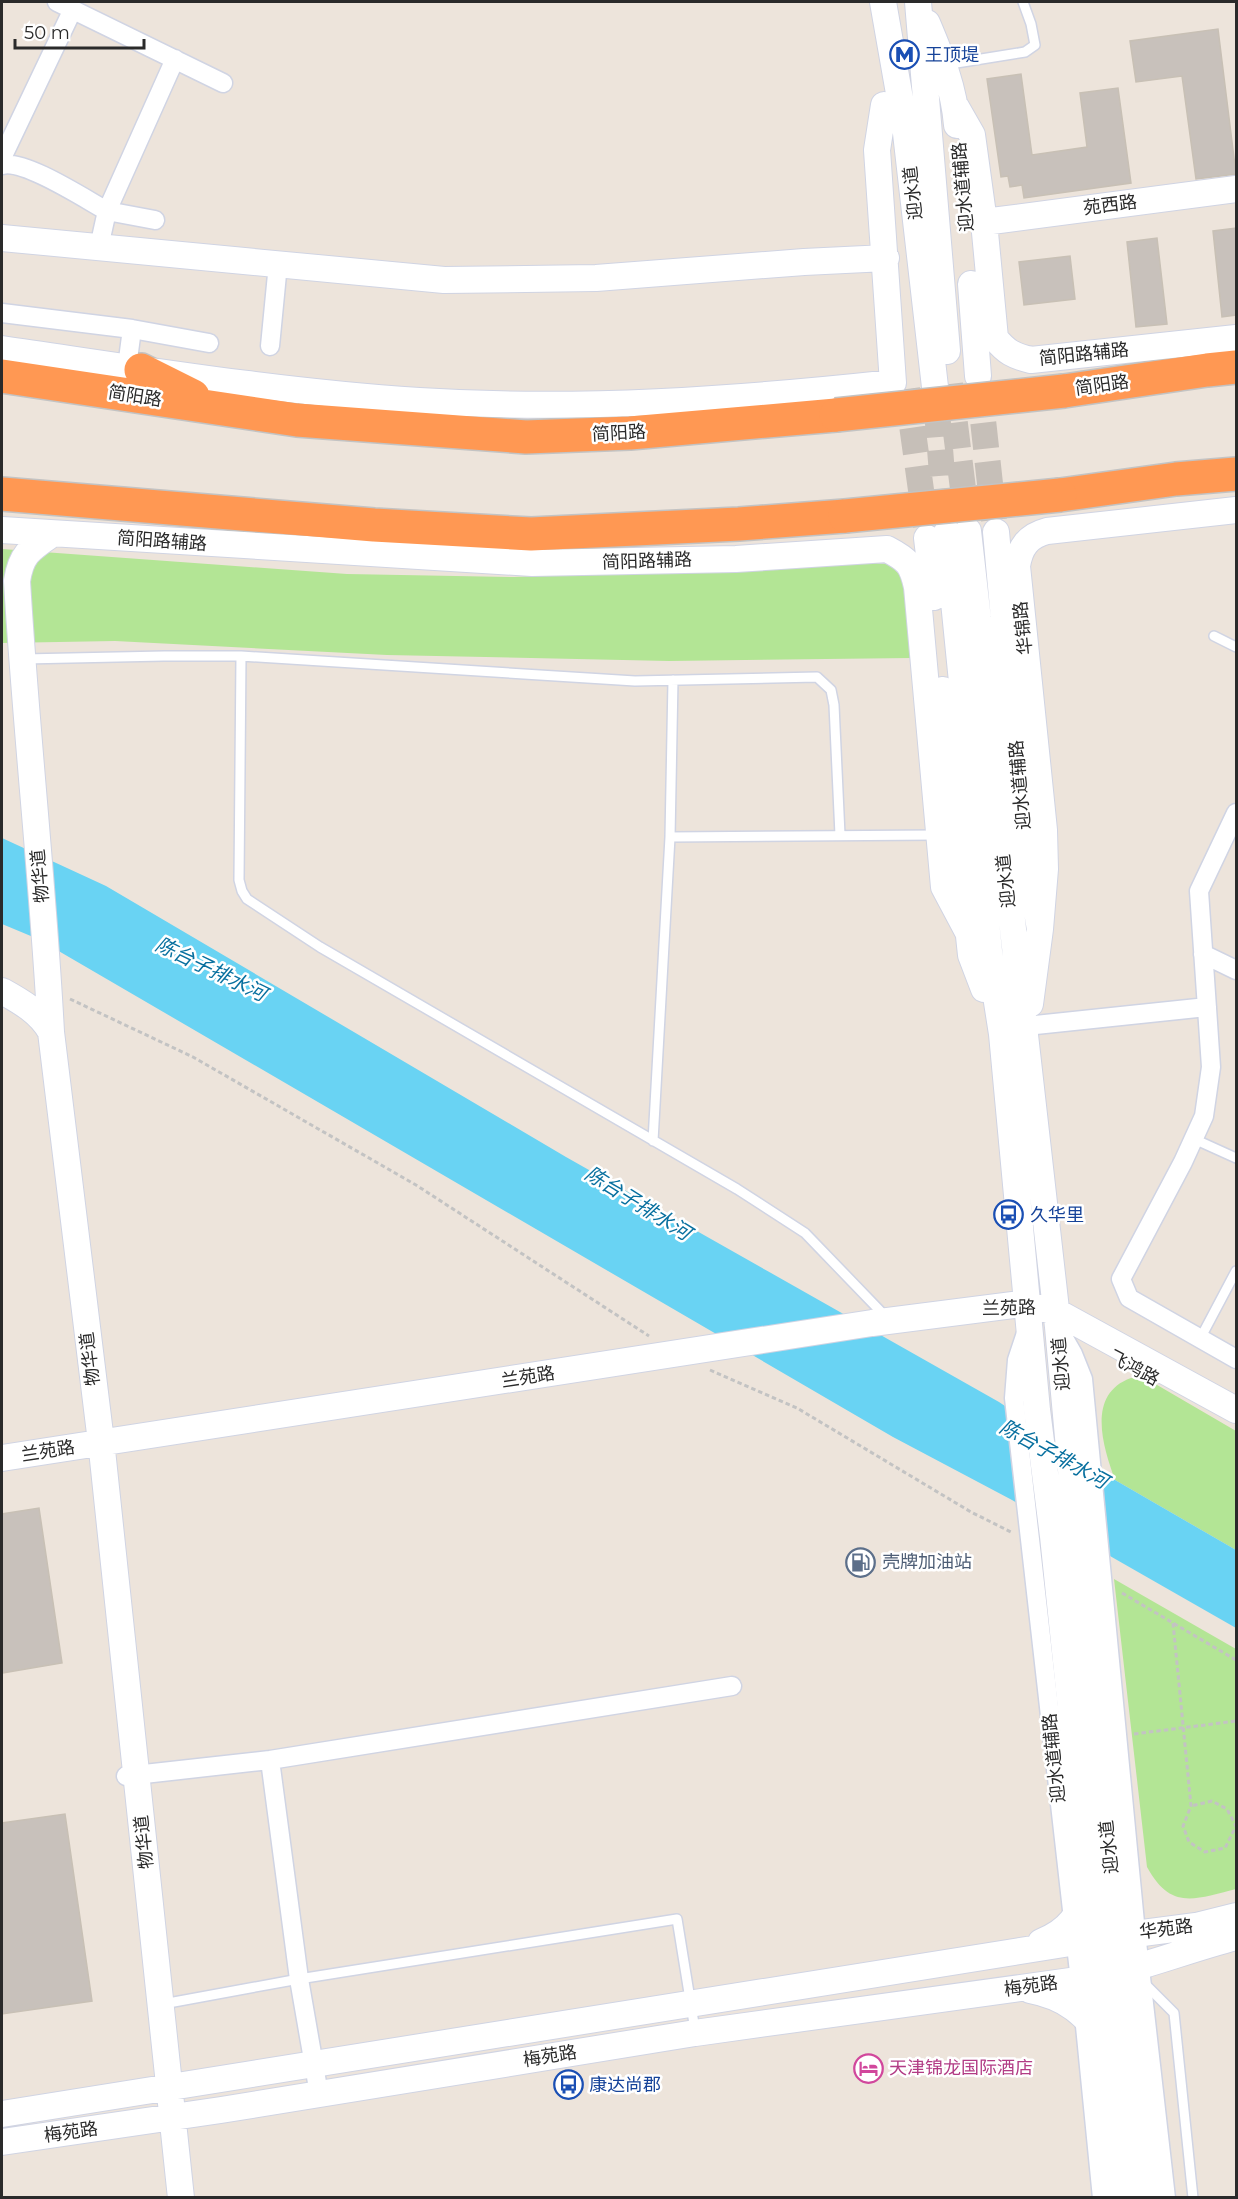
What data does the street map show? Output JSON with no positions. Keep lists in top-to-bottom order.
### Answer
{
  "streets": {
    "highway": ["简阳路"],
    "street": [
      "迎水道辅路",
      "迎水道",
      "苑西路",
      "简阳路辅路",
      "华锦路",
      "物华道",
      "兰苑路",
      "飞鸿路",
      "华苑路",
      "梅苑路"
    ]
  },
  "crossings": [
    ["迎水道辅路", "迎水道"],
    ["迎水道辅路", "简阳路辅路"],
    ["迎水道辅路", "华锦路"],
    ["迎水道辅路", "华苑路"],
    ["迎水道辅路", "梅苑路"],
    ["迎水道", "简阳路辅路"],
    ["迎水道", "兰苑路"],
    ["迎水道", "飞鸿路"],
    ["迎水道", "华苑路"],
    ["迎水道", "梅苑路"],
    ["苑西路", "简阳路辅路"],
    ["简阳路辅路", "物华道"],
    ["物华道", "兰苑路"],
    ["物华道", "梅苑路"],
    ["兰苑路", "飞鸿路"],
    ["华苑路", "梅苑路"]
  ],
  "water": ["陈台子排水河"],
  "places": {
    "metro station": ["王顶堤"],
    "bus stop": ["久华里", "康达尚郡"],
    "fuel station": ["壳牌加油站"],
    "hotel": ["天津锦龙国际酒店"]
  },
  "scale_bar": "50 m"
}
